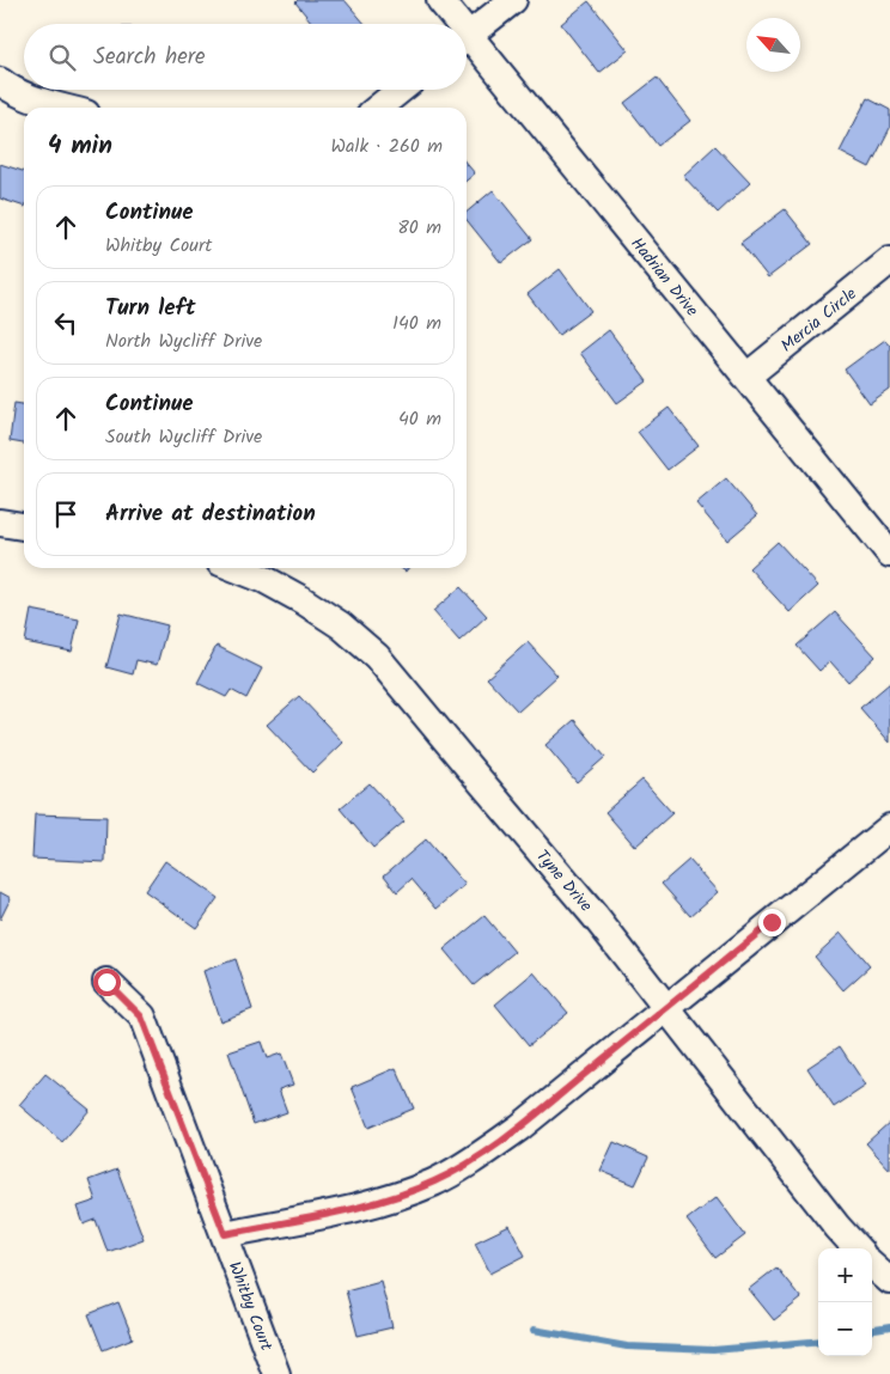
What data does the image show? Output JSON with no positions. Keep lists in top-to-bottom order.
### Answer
{
  "streets": {
    "street": [
      "Hadrian Drive",
      "Mercia Circle",
      "Tyne Drive",
      "Whitby Court"
    ]
  },
  "crossings": [
    ["Hadrian Drive", "Mercia Circle"]
  ],
  "north": "top left",
  "page": {
    "search": "Search here",
    "heading": ["4 min", "Walk · 260 m"],
    "list": [
      ["Continue", "Whitby Court", "80 m"],
      ["Turn left", "North Wycliff Drive", "140 m"],
      ["Continue", "South Wycliff Drive", "40 m"],
      "Arrive at destination"
    ],
    "map_buttons": ["+", "−"]
  }
}
